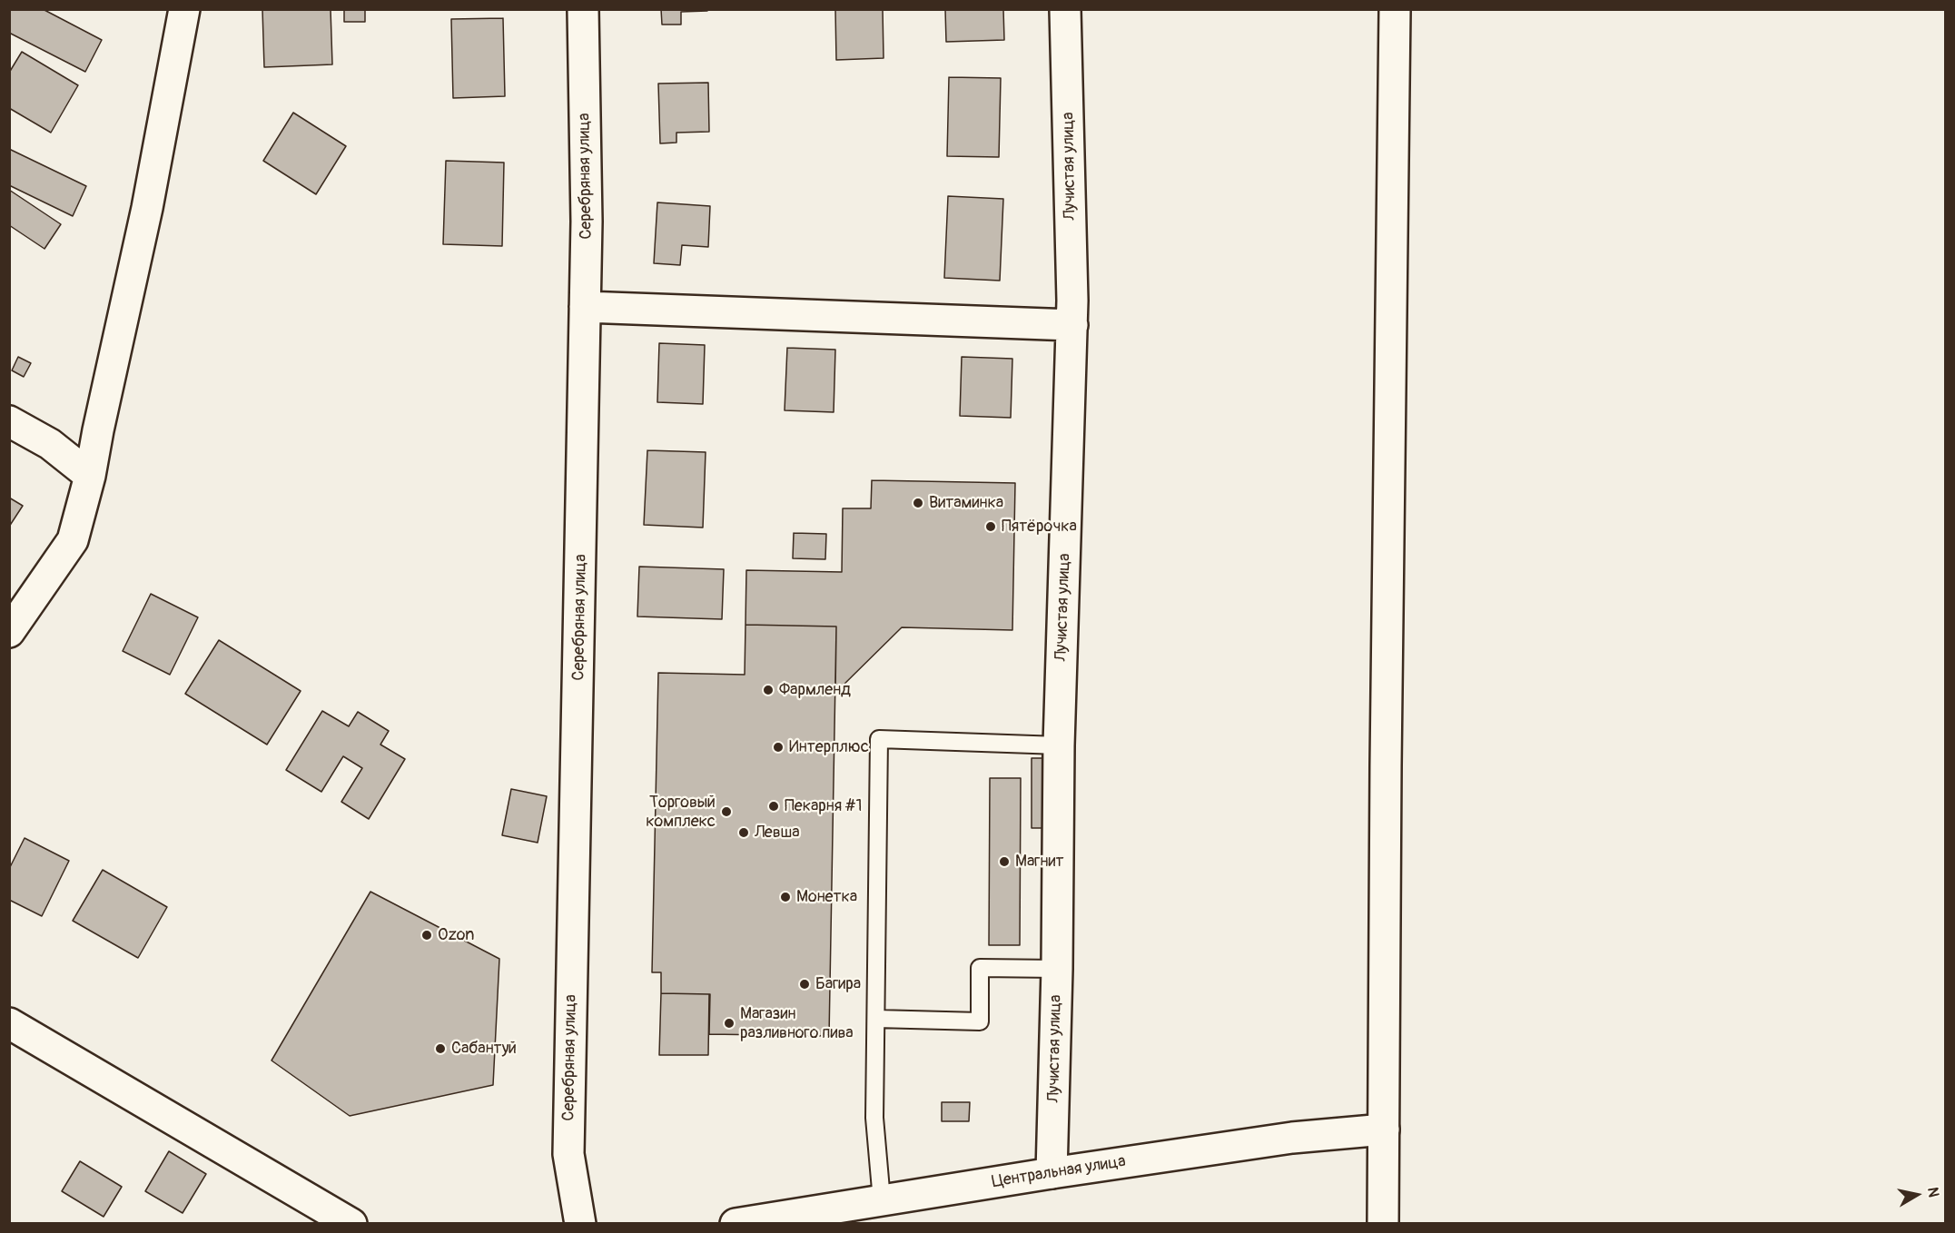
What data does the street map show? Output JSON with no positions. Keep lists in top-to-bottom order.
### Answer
{
  "streets": {
    "street": ["Лучистая улица", "Серебряная улица", "Центральная улица"]
  },
  "crossings": [
    ["Лучистая улица", "Центральная улица"]
  ],
  "places": [
    "Витаминка",
    "Пятёрочка",
    "Фармленд",
    "Интерплюс",
    "Пекарня #1",
    "Торговый комплекс",
    "Левша",
    "Магнит",
    "Монетка",
    "Ozon",
    "Багира",
    "Магазин разливного пива",
    "Сабантуй"
  ],
  "north": "right"
}
